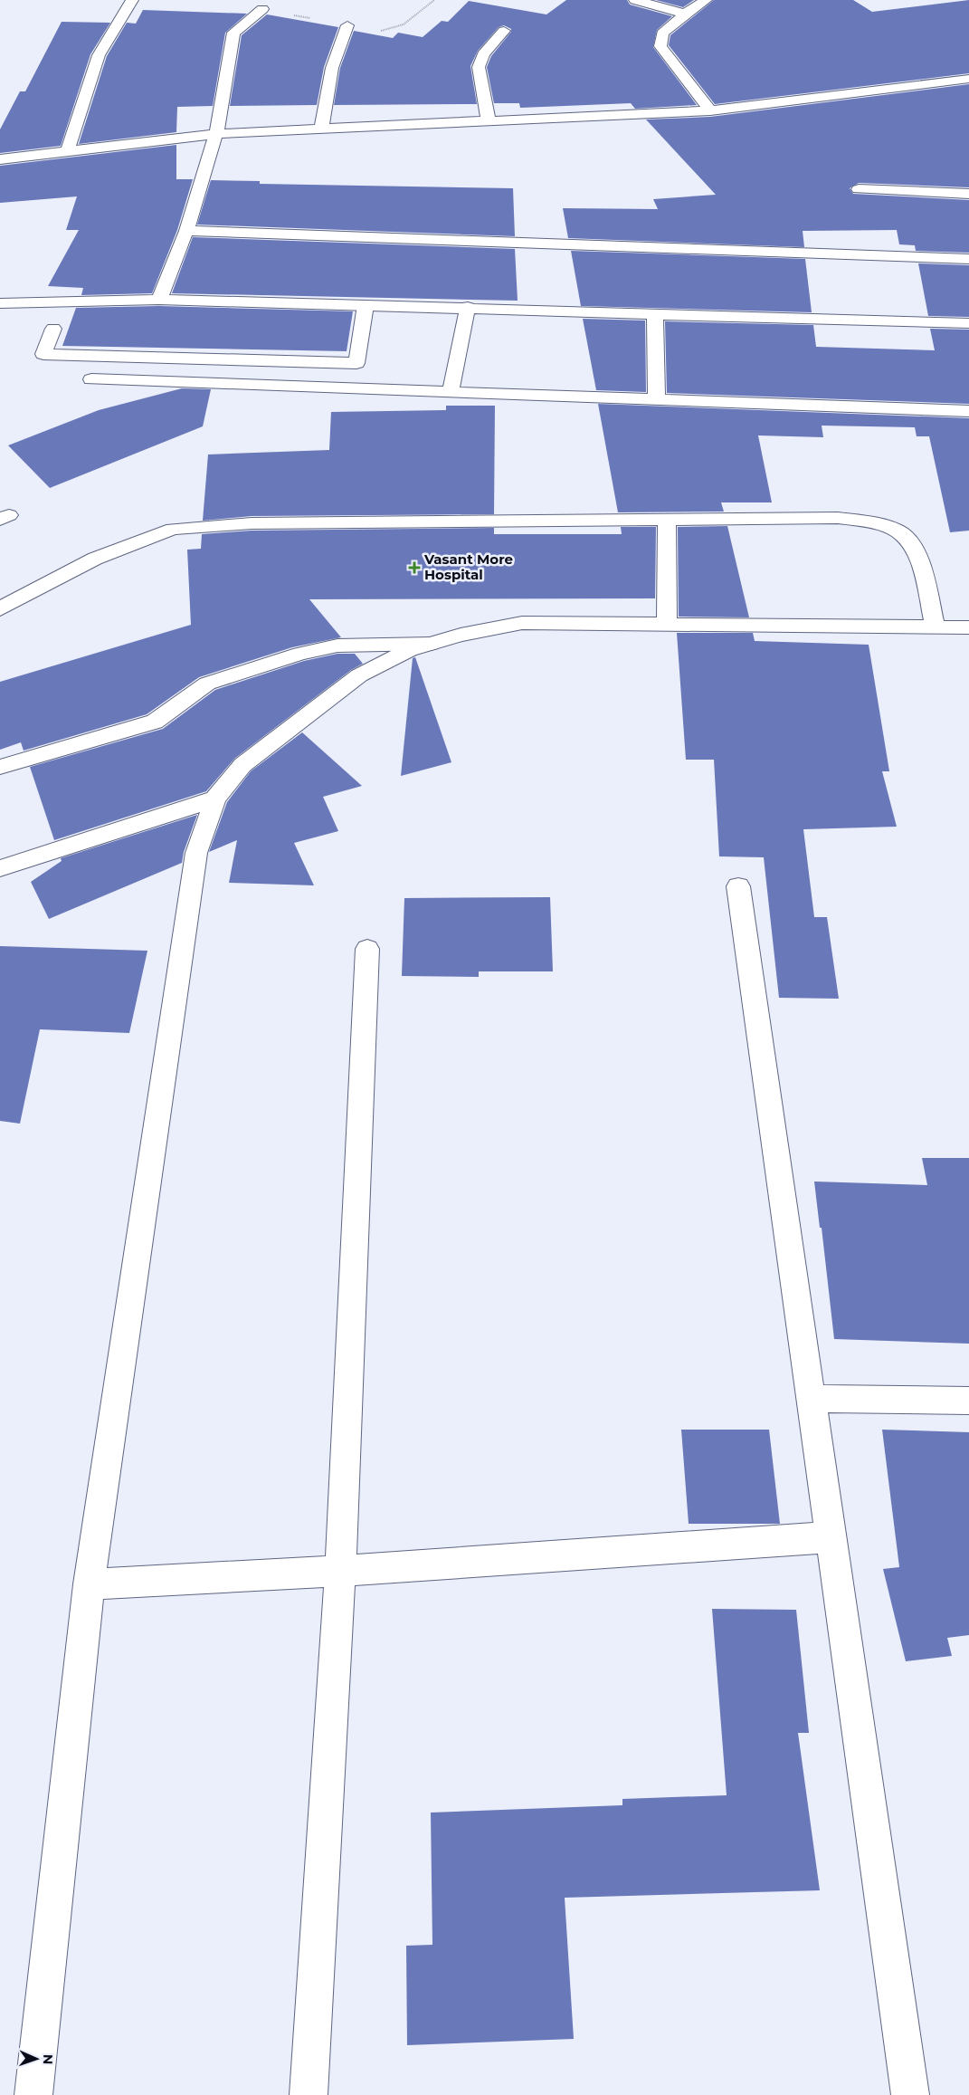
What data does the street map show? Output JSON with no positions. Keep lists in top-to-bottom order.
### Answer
{
  "places": {
    "health": ["Vasant More Hospital"]
  },
  "north": "right"
}
